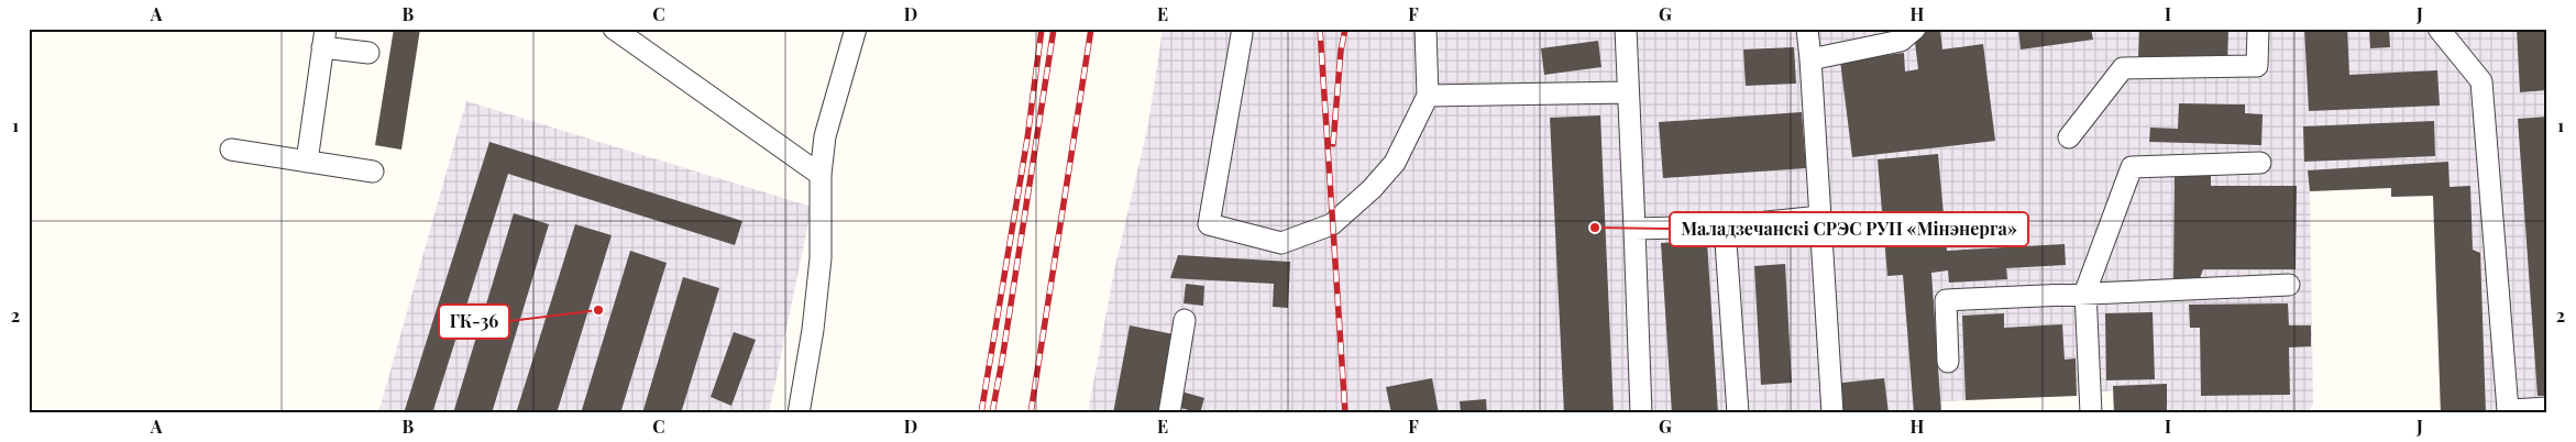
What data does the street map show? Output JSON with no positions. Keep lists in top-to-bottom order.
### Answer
{
  "places": ["Маладзечанскі СРЭС РУП «Мінэнерга»", "ГК-36"],
  "grid": {
    "columns": [
      "A",
      "B",
      "C",
      "D",
      "E",
      "F",
      "G",
      "H",
      "I",
      "J"
    ],
    "rows": ["1", "2"]
  }
}
